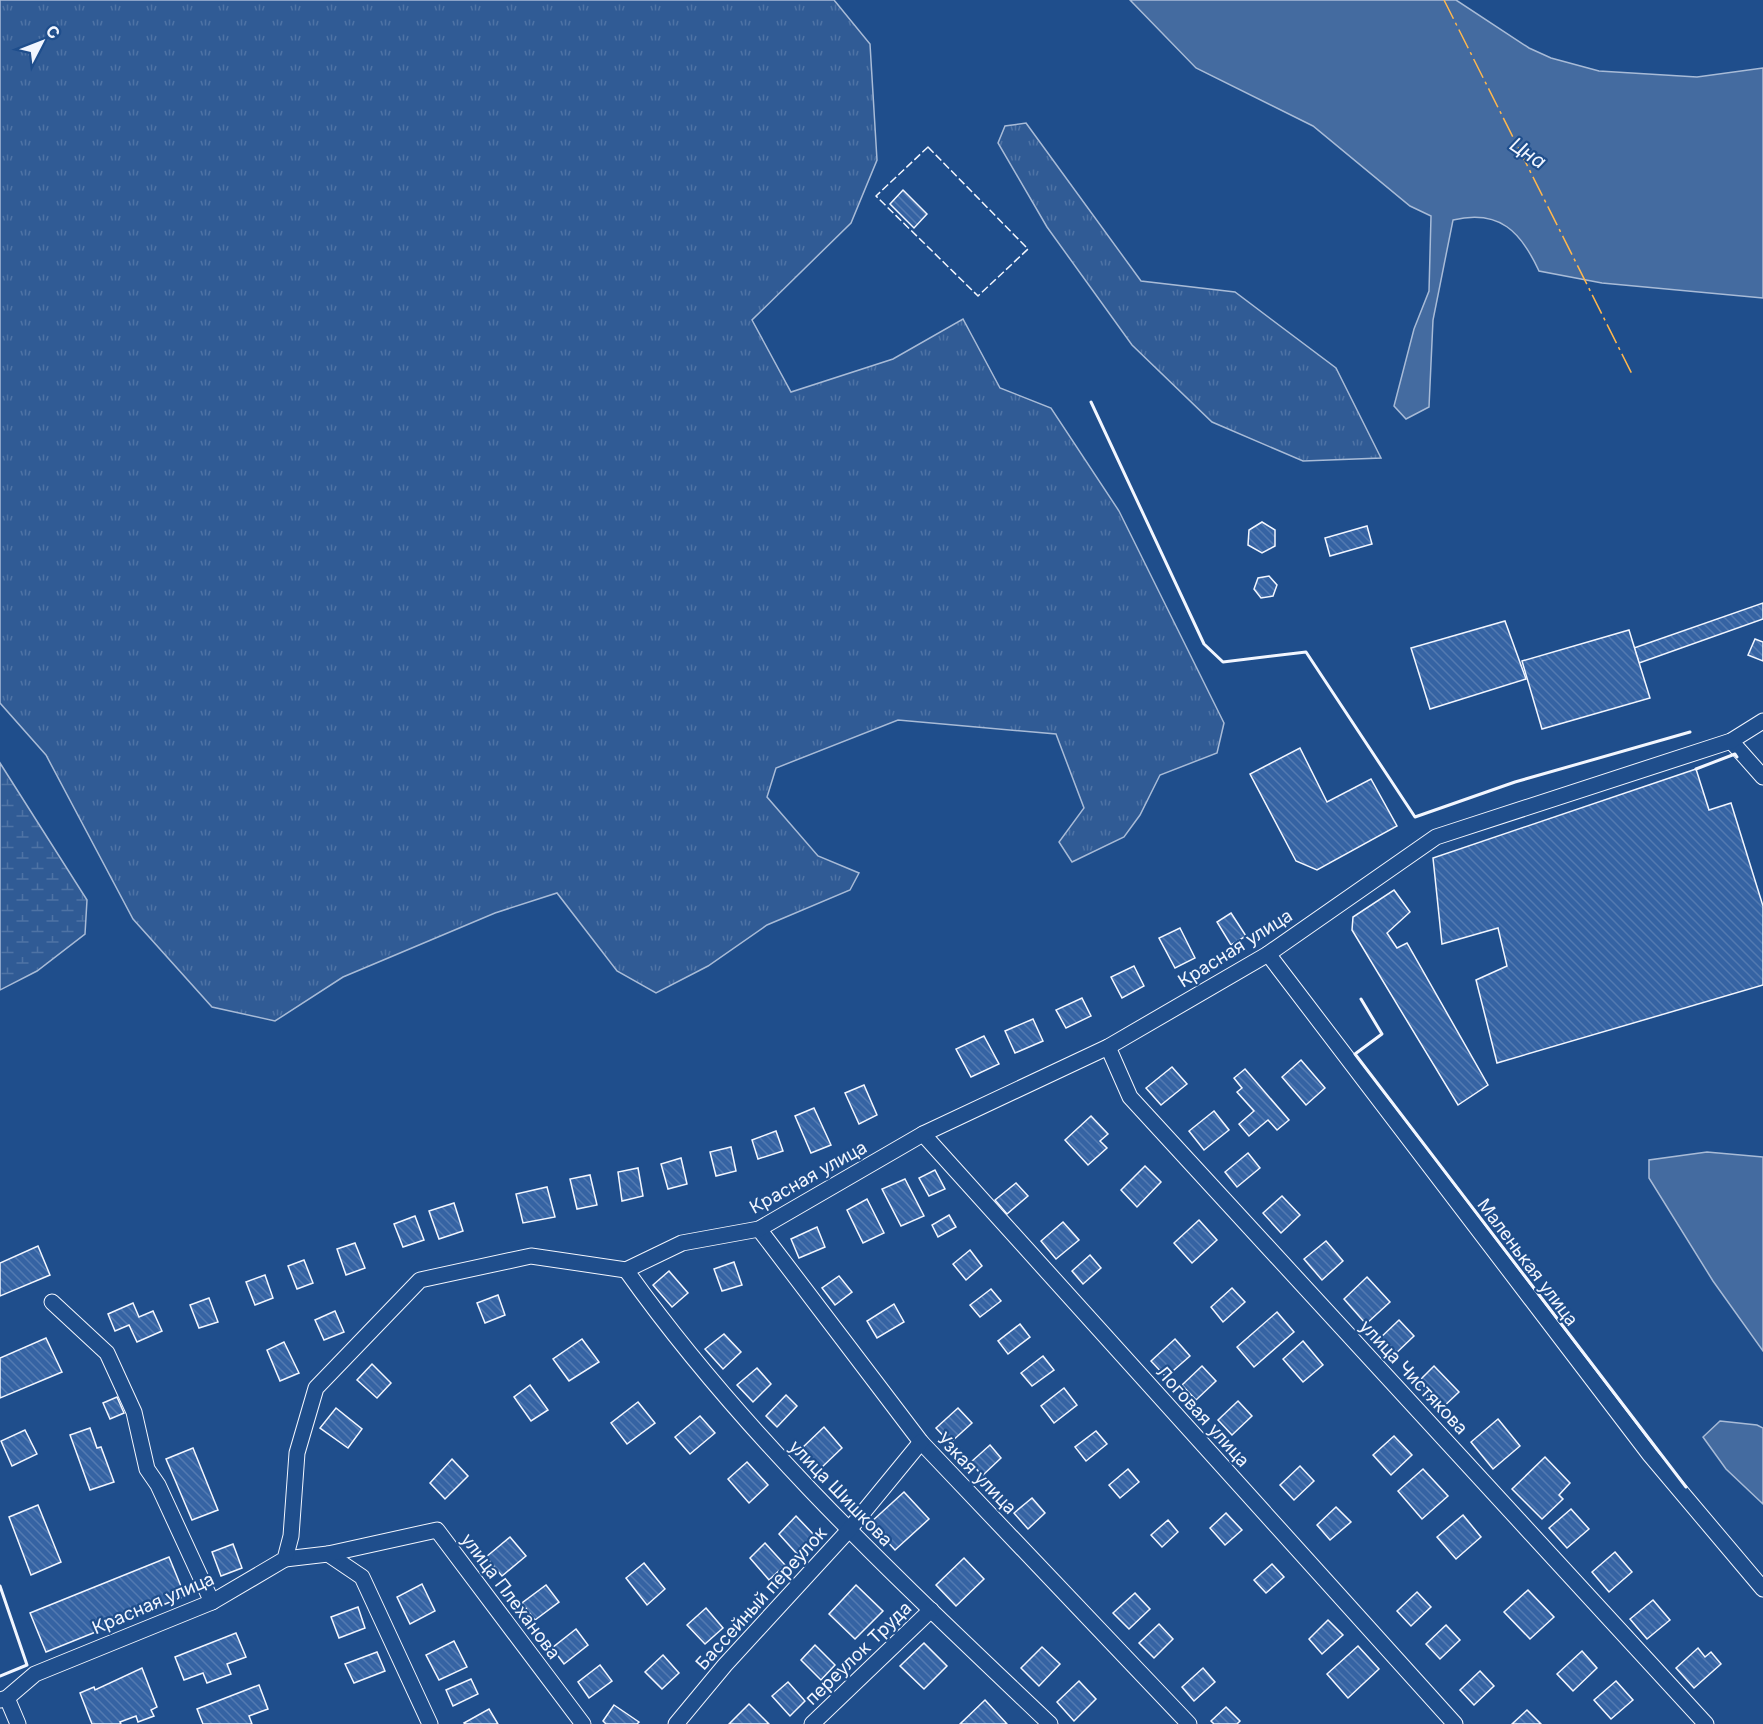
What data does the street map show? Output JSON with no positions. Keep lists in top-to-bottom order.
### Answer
{
  "streets": {
    "street": [
      "Красная улица",
      "Маленькая улица",
      "улица Чистякова",
      "Логовая улица",
      "Узкая улица",
      "улица Шишкова",
      "улица Плеханова",
      "Бассейный переулок",
      "переулок Труда"
    ]
  },
  "crossings": [
    ["Красная улица", "Маленькая улица"],
    ["Красная улица", "улица Чистякова"],
    ["Красная улица", "Логовая улица"],
    ["Красная улица", "Узкая улица"],
    ["Красная улица", "улица Шишкова"],
    ["Красная улица", "улица Плеханова"],
    ["Узкая улица", "Бассейный переулок"],
    ["улица Шишкова", "Бассейный переулок"],
    ["улица Шишкова", "переулок Труда"]
  ],
  "water": ["Цна"],
  "north": "top right"
}
